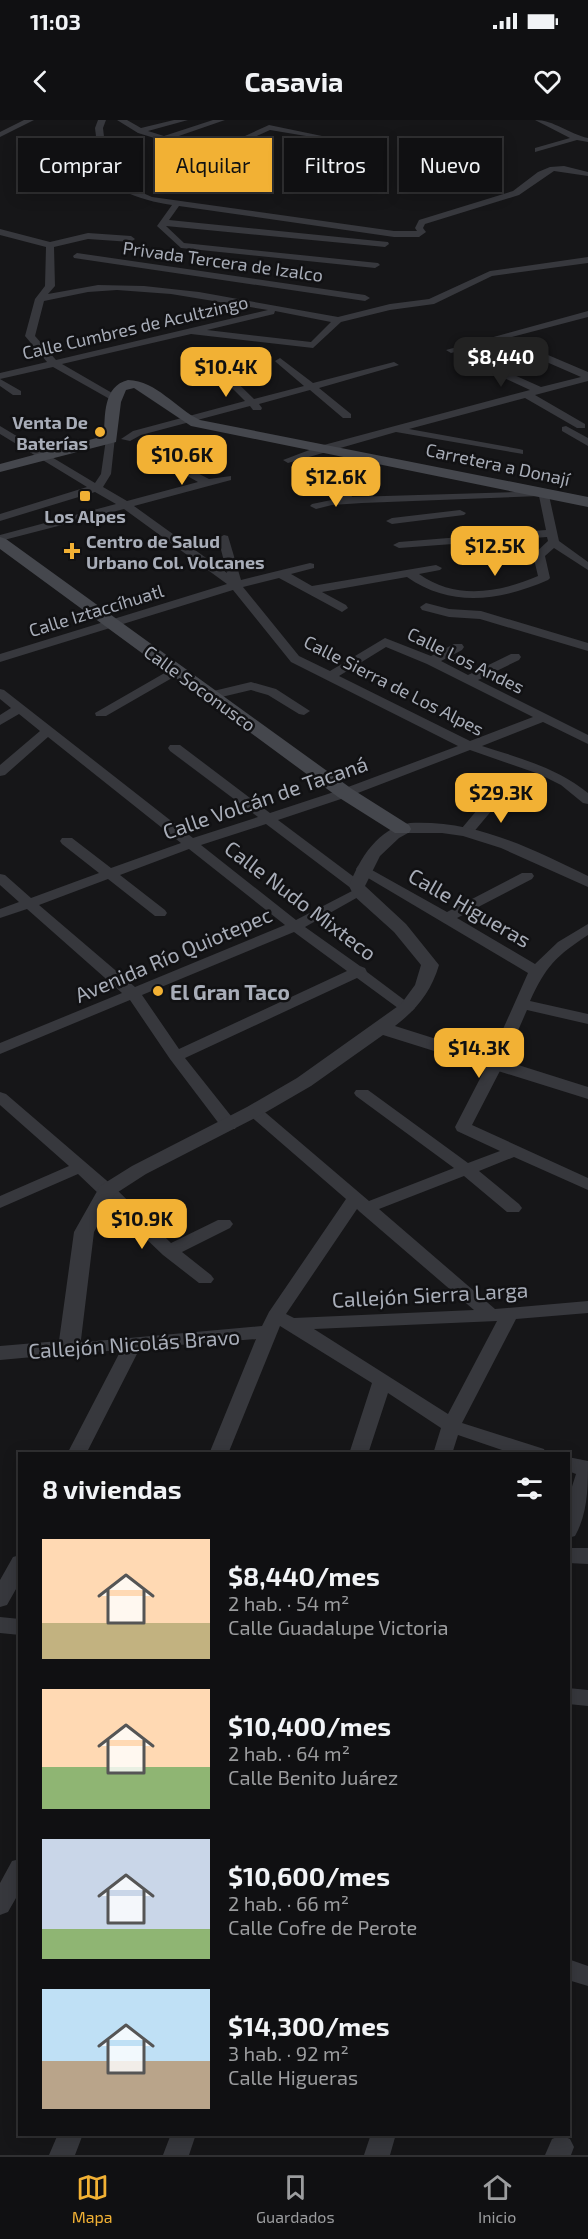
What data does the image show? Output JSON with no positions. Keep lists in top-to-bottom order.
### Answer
{
  "streets": {
    "main road": ["Carretera a Donají", "Calle Soconusco"],
    "street": [
      "Privada Tercera de Izalco",
      "Calle Cumbres de Acultzingo",
      "Calle Iztaccíhuatl",
      "Calle Los Andes",
      "Calle Sierra de Los Alpes",
      "Calle Volcán de Tacaná",
      "Calle Nudo Mixteco",
      "Calle Higueras",
      "Avenida Río Quiotepec",
      "Callejón Sierra Larga",
      "Callejón Nicolás Bravo"
    ]
  },
  "crossings": [
    ["Calle Iztaccíhuatl", "Calle Sierra de Los Alpes"],
    ["Calle Iztaccíhuatl", "Calle Soconusco"],
    ["Calle Los Andes", "Calle Sierra de Los Alpes"],
    ["Calle Los Andes", "Calle Volcán de Tacaná"],
    ["Calle Sierra de Los Alpes", "Calle Volcán de Tacaná"],
    ["Calle Soconusco", "Calle Volcán de Tacaná"],
    ["Calle Volcán de Tacaná", "Calle Nudo Mixteco"],
    ["Calle Volcán de Tacaná", "Calle Higueras"],
    ["Calle Nudo Mixteco", "Avenida Río Quiotepec"],
    ["Calle Higueras", "Avenida Río Quiotepec"],
    ["Callejón Sierra Larga", "Callejón Nicolás Bravo"]
  ],
  "places": {
    "other": ["Venta De Baterías", "El Gran Taco"],
    "transit": ["Los Alpes"],
    "health": ["Centro de Salud Urbano Col. Volcanes"]
  },
  "page": {
    "status": "11:03",
    "header": "Casavia",
    "chip": [
      "Comprar",
      "Alquilar",
      "Filtros",
      "Nuevo"
    ],
    "price": [
      "$8,440",
      "$10.4K",
      "$10.6K",
      "$12.6K",
      "$12.5K",
      "$29.3K",
      "$14.3K",
      "$10.9K"
    ],
    "heading": "8 viviendas",
    "list": [
      {
        "name": "$8,440/mes",
        "note": "2 hab. · 54 m² · Calle Guadalupe Victoria"
      },
      {
        "name": "$10,400/mes",
        "note": "2 hab. · 64 m² · Calle Benito Juárez"
      },
      {
        "name": "$10,600/mes",
        "note": "2 hab. · 66 m² · Calle Cofre de Perote"
      },
      {
        "name": "$14,300/mes",
        "note": "3 hab. · 92 m² · Calle Higueras"
      }
    ],
    "tabs": ["Mapa", "Guardados", "Inicio"]
  }
}
